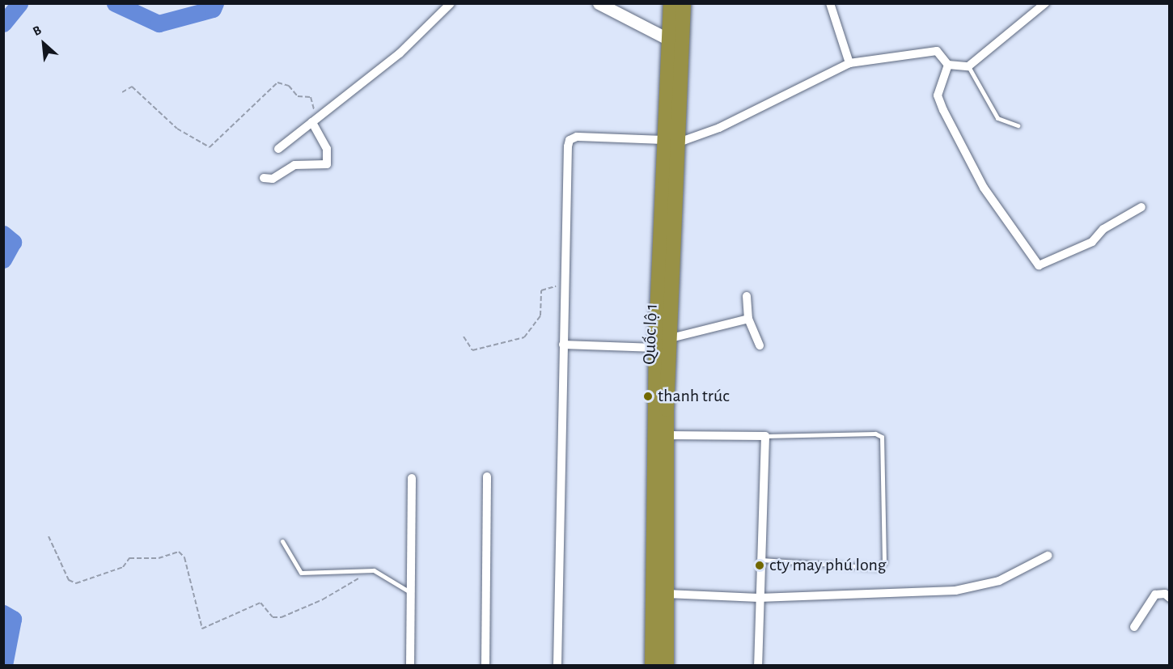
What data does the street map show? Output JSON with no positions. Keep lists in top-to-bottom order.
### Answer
{
  "streets": {
    "highway": ["Quốc lộ 1"]
  },
  "places": ["thanh trúc", "cty may phú long"],
  "north": "top left"
}
